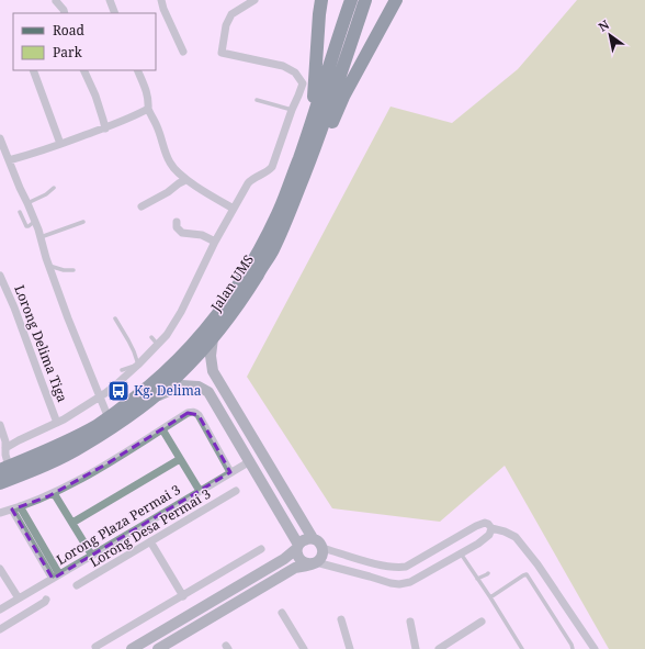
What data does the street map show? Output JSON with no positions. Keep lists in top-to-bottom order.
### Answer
{
  "streets": {
    "highway": ["Jalan UMS"],
    "street": ["Lorong Delima Tiga", "Lorong Plaza Permai 3", "Lorong Desa Permai 3"]
  },
  "places": {
    "bus stop": ["Kg. Delima"]
  },
  "legend": ["Road", "Park"],
  "north": "top left"
}
